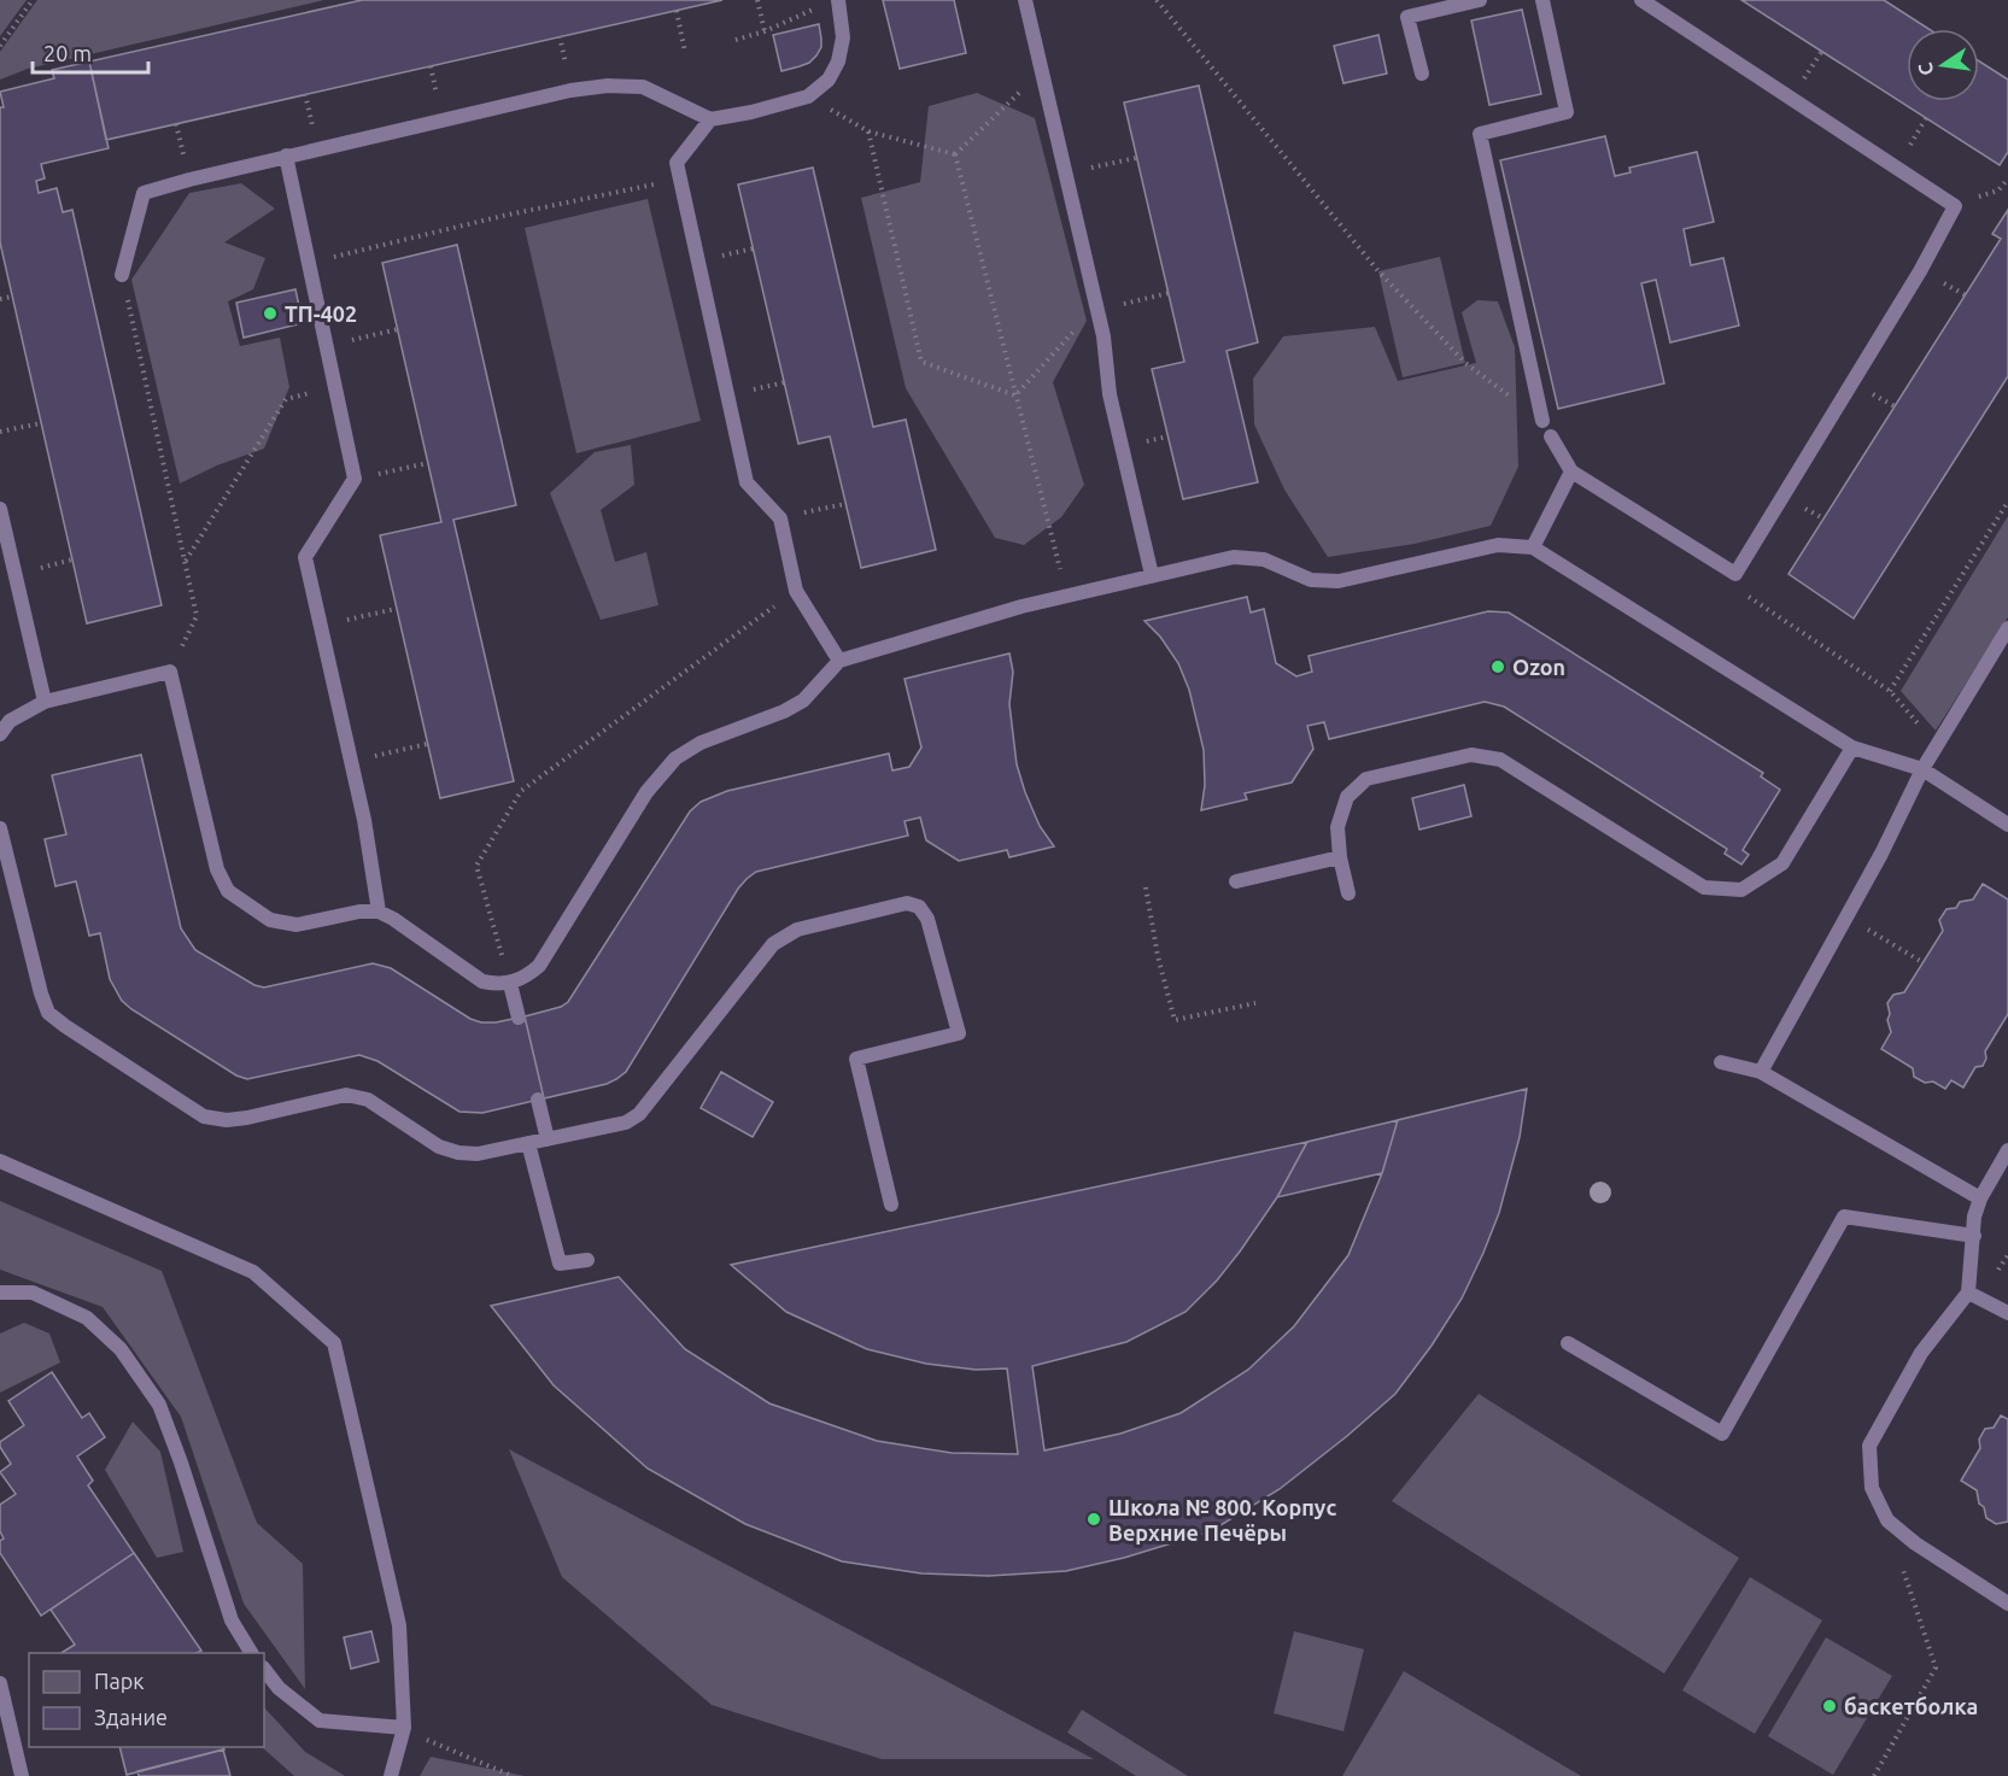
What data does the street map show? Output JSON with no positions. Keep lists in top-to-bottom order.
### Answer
{
  "places": [
    "ТП-402",
    "Ozon",
    "Школа № 800. Корпус Верхние Печёры",
    "баскетболка"
  ],
  "legend": ["Парк", "Здание"],
  "scale_bar": "20 m",
  "north": "left"
}
